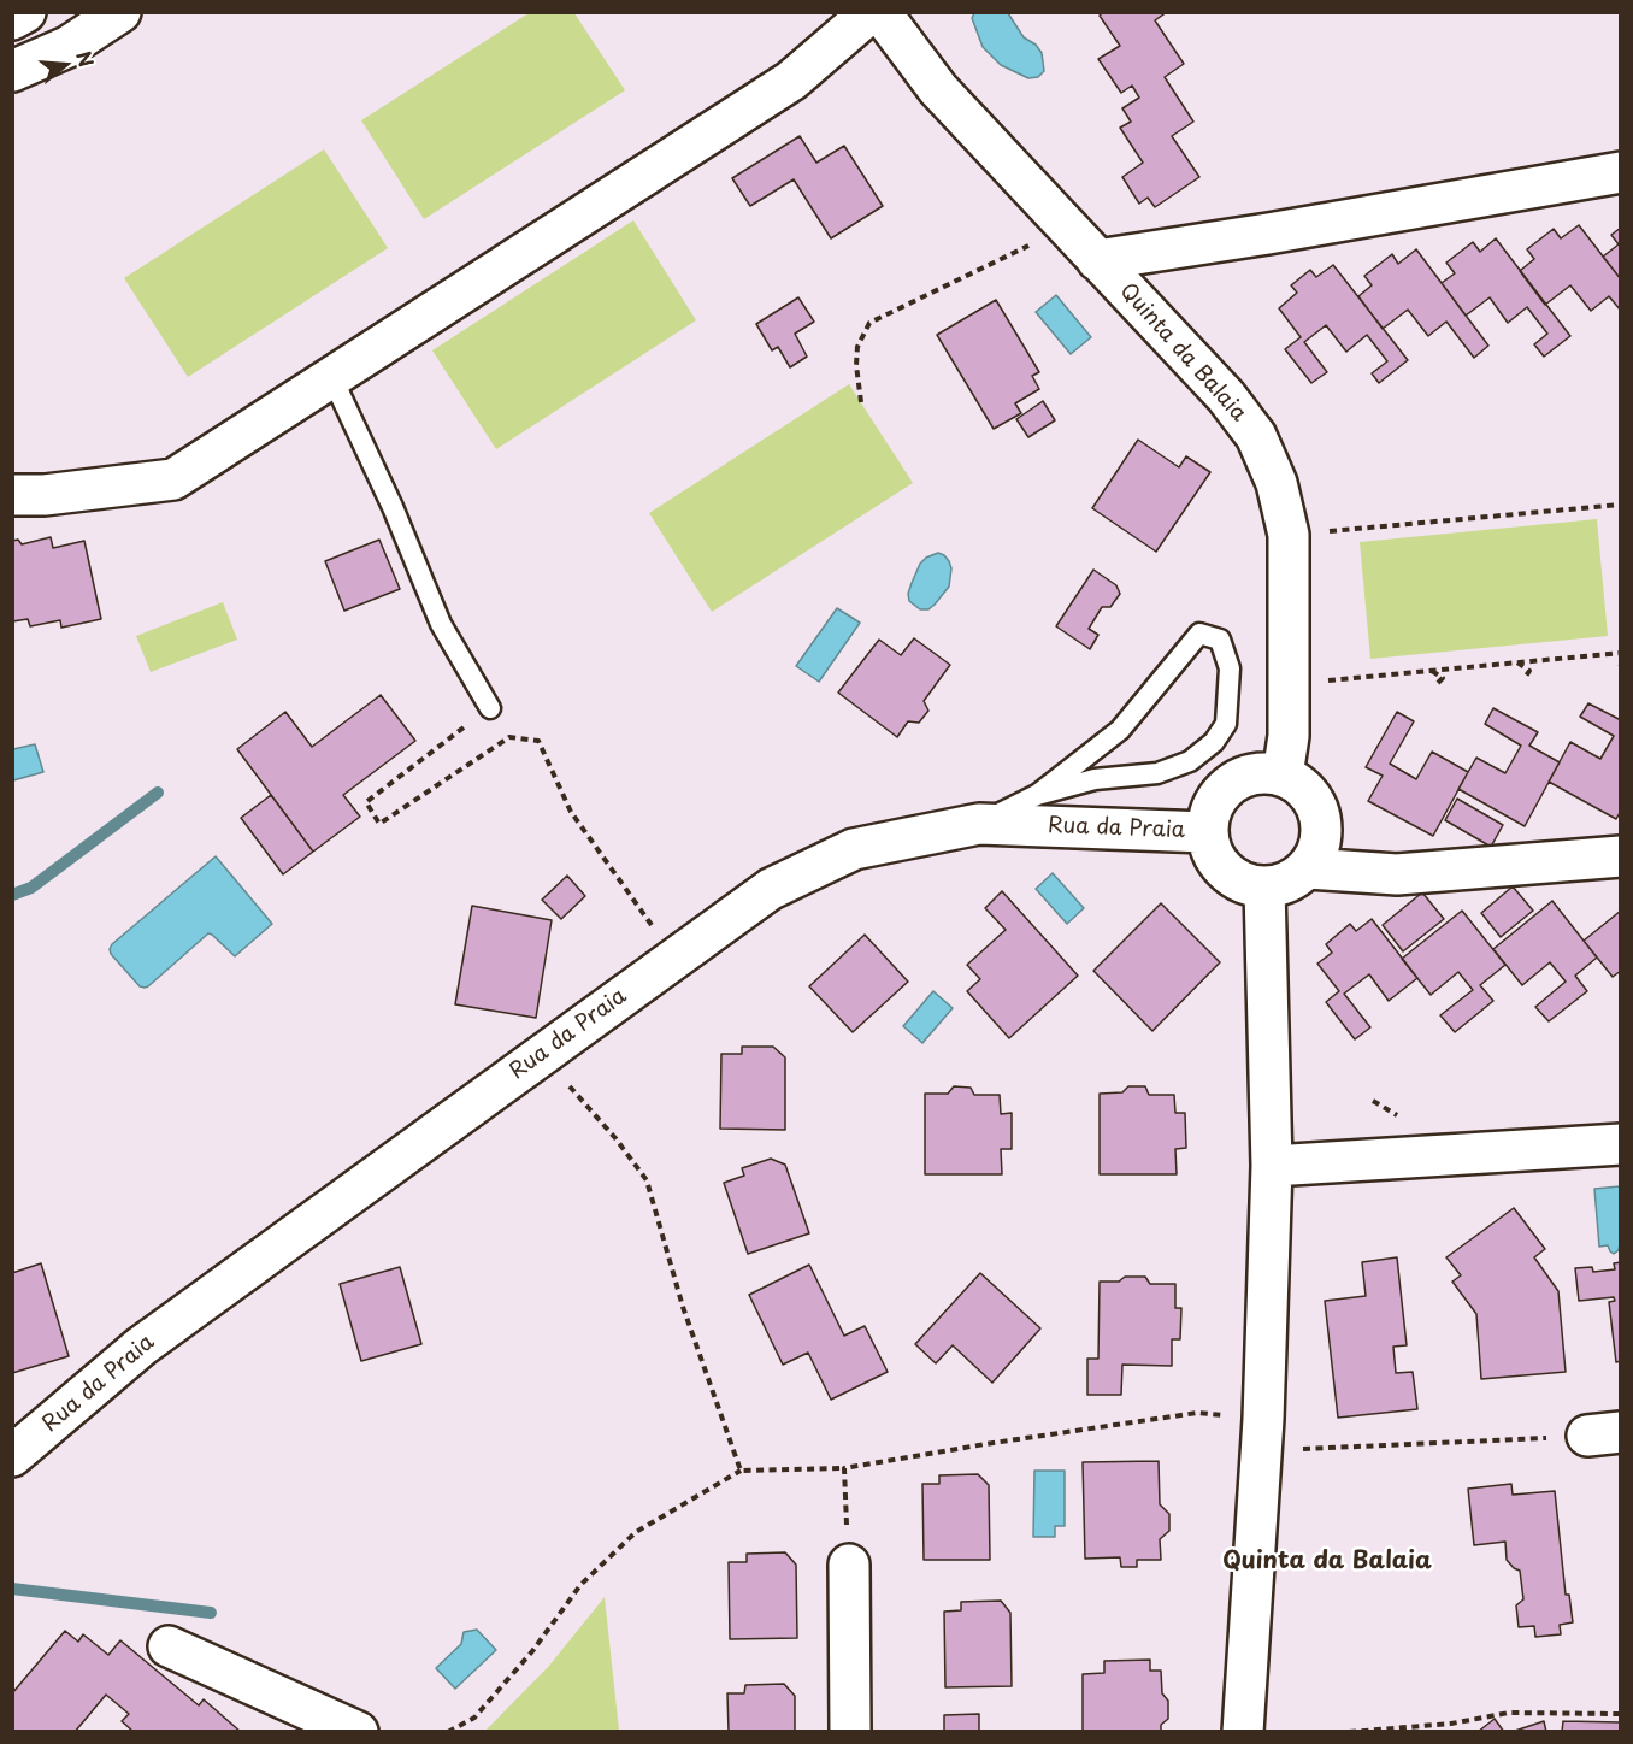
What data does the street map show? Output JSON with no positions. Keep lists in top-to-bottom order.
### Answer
{
  "streets": {
    "street": ["Quinta da Balaia", "Rua da Praia"]
  },
  "crossings": [
    ["Quinta da Balaia", "Rua da Praia"]
  ],
  "districts": ["Quinta da Balaia"],
  "north": "right"
}
